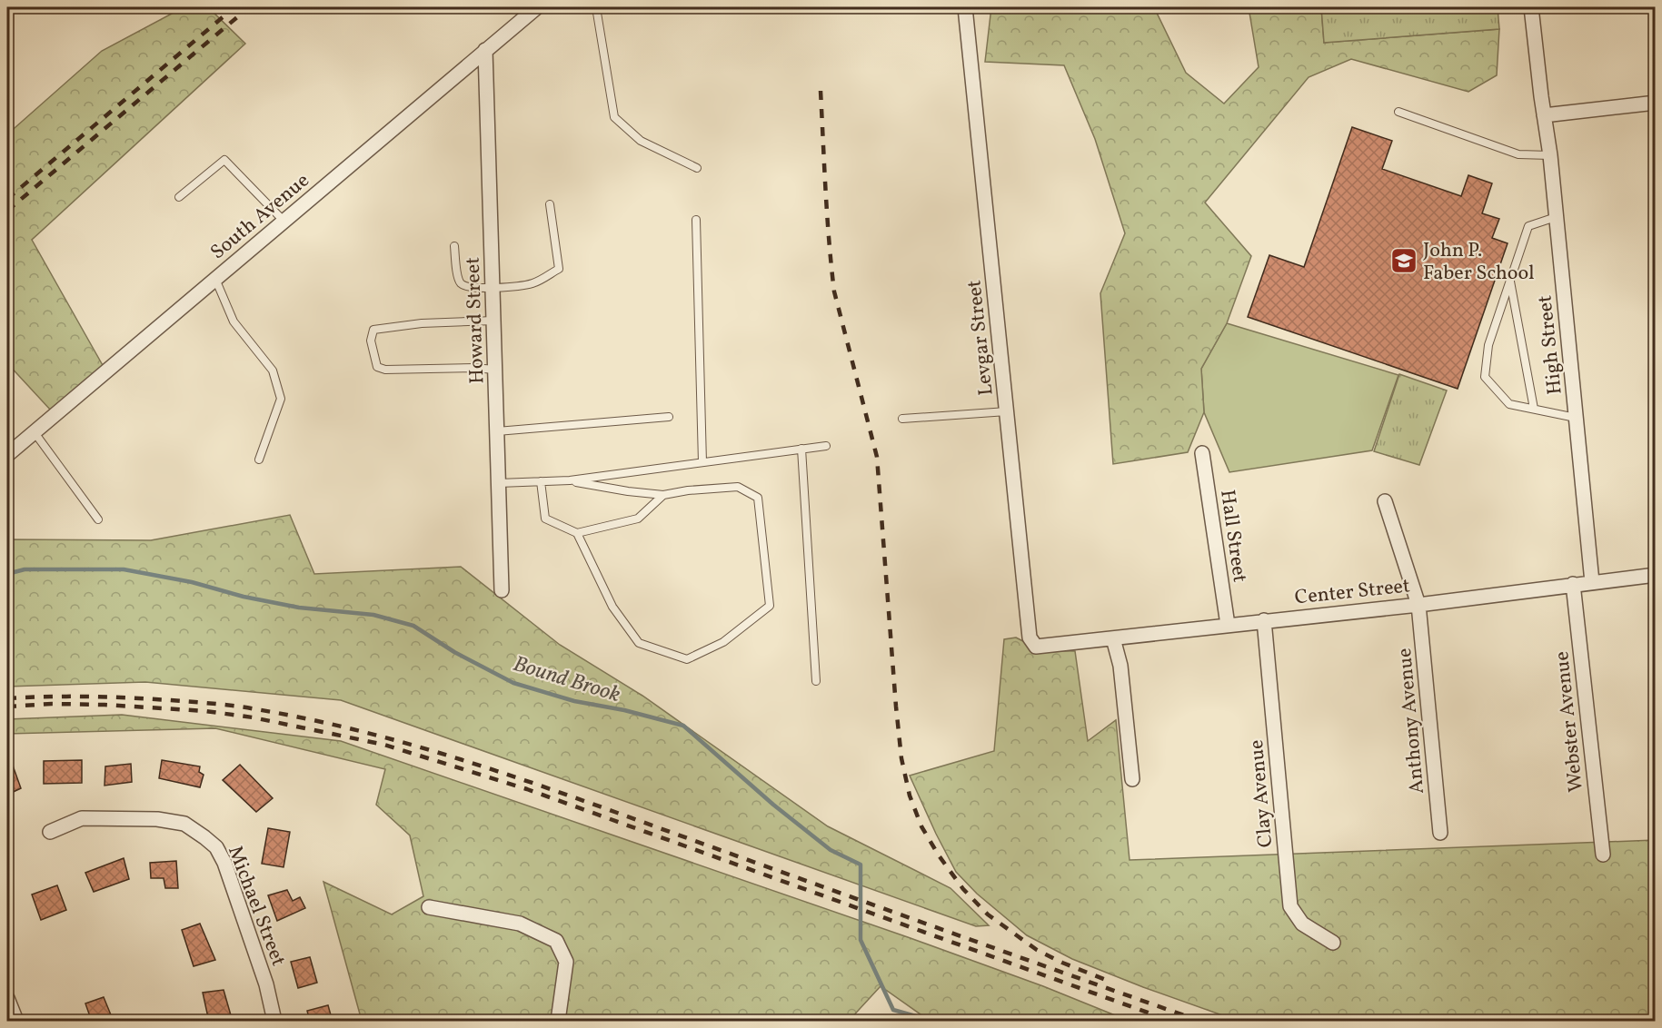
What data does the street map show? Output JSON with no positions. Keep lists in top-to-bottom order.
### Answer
{
  "streets": {
    "street": [
      "South Avenue",
      "Howard Street",
      "Levgar Street",
      "High Street",
      "Hall Street",
      "Center Street",
      "Anthony Avenue",
      "Webster Avenue",
      "Clay Avenue",
      "Michael Street"
    ]
  },
  "crossings": [
    ["South Avenue", "Howard Street"],
    ["Levgar Street", "Center Street"],
    ["High Street", "Center Street"],
    ["Hall Street", "Center Street"],
    ["Center Street", "Anthony Avenue"],
    ["Center Street", "Webster Avenue"],
    ["Center Street", "Clay Avenue"]
  ],
  "water": ["Bound Brook"],
  "places": {
    "school or university": ["John P. Faber School"]
  }
}
